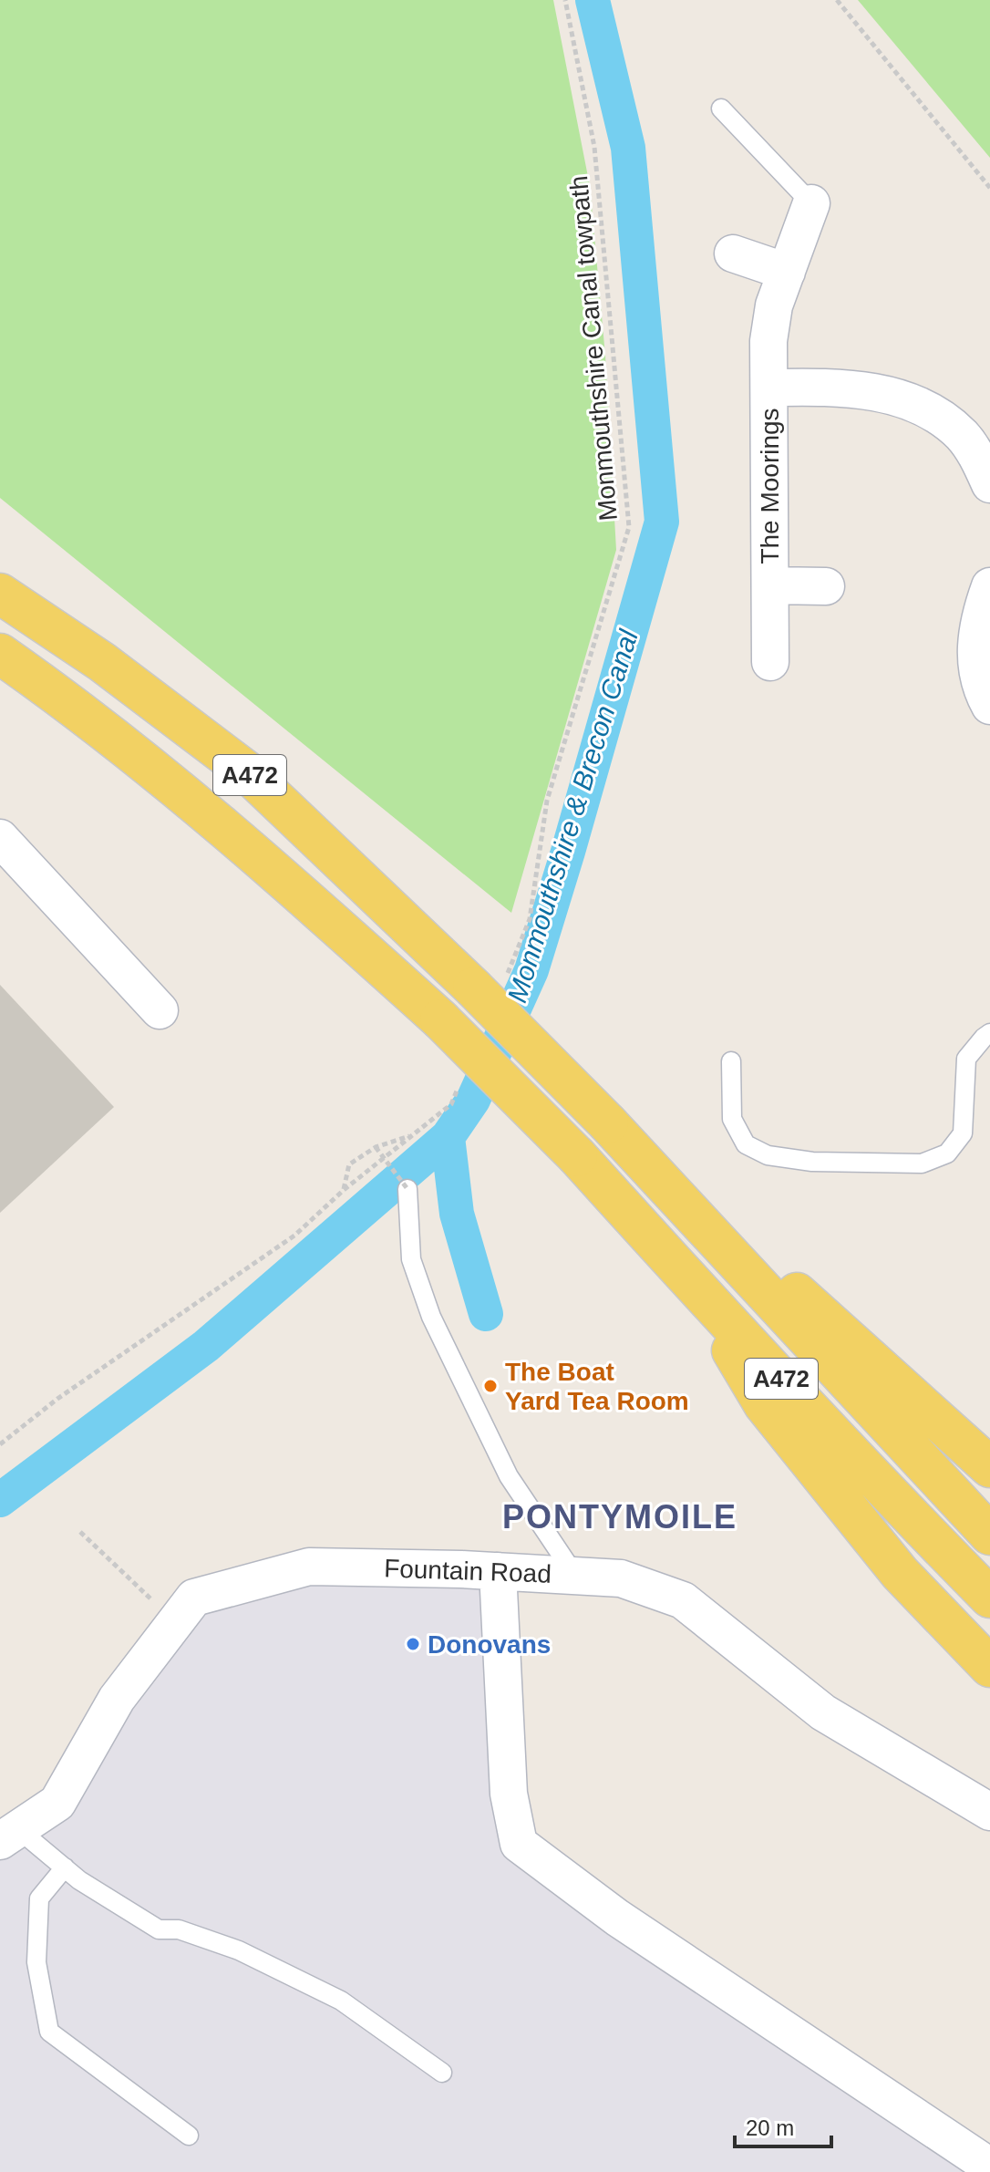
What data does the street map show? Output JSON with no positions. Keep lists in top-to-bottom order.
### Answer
{
  "streets": {
    "main road": ["A472"],
    "street": ["The Moorings", "Fountain Road"],
    "path": ["Monmouthshire Canal towpath"]
  },
  "crossings": [
    ["Monmouthshire Canal towpath", "A472"]
  ],
  "districts": ["PONTYMOILE"],
  "water": ["Monmouthshire & Brecon Canal"],
  "places": ["The Boat Yard Tea Room", "Donovans"],
  "scale_bar": "20 m"
}
